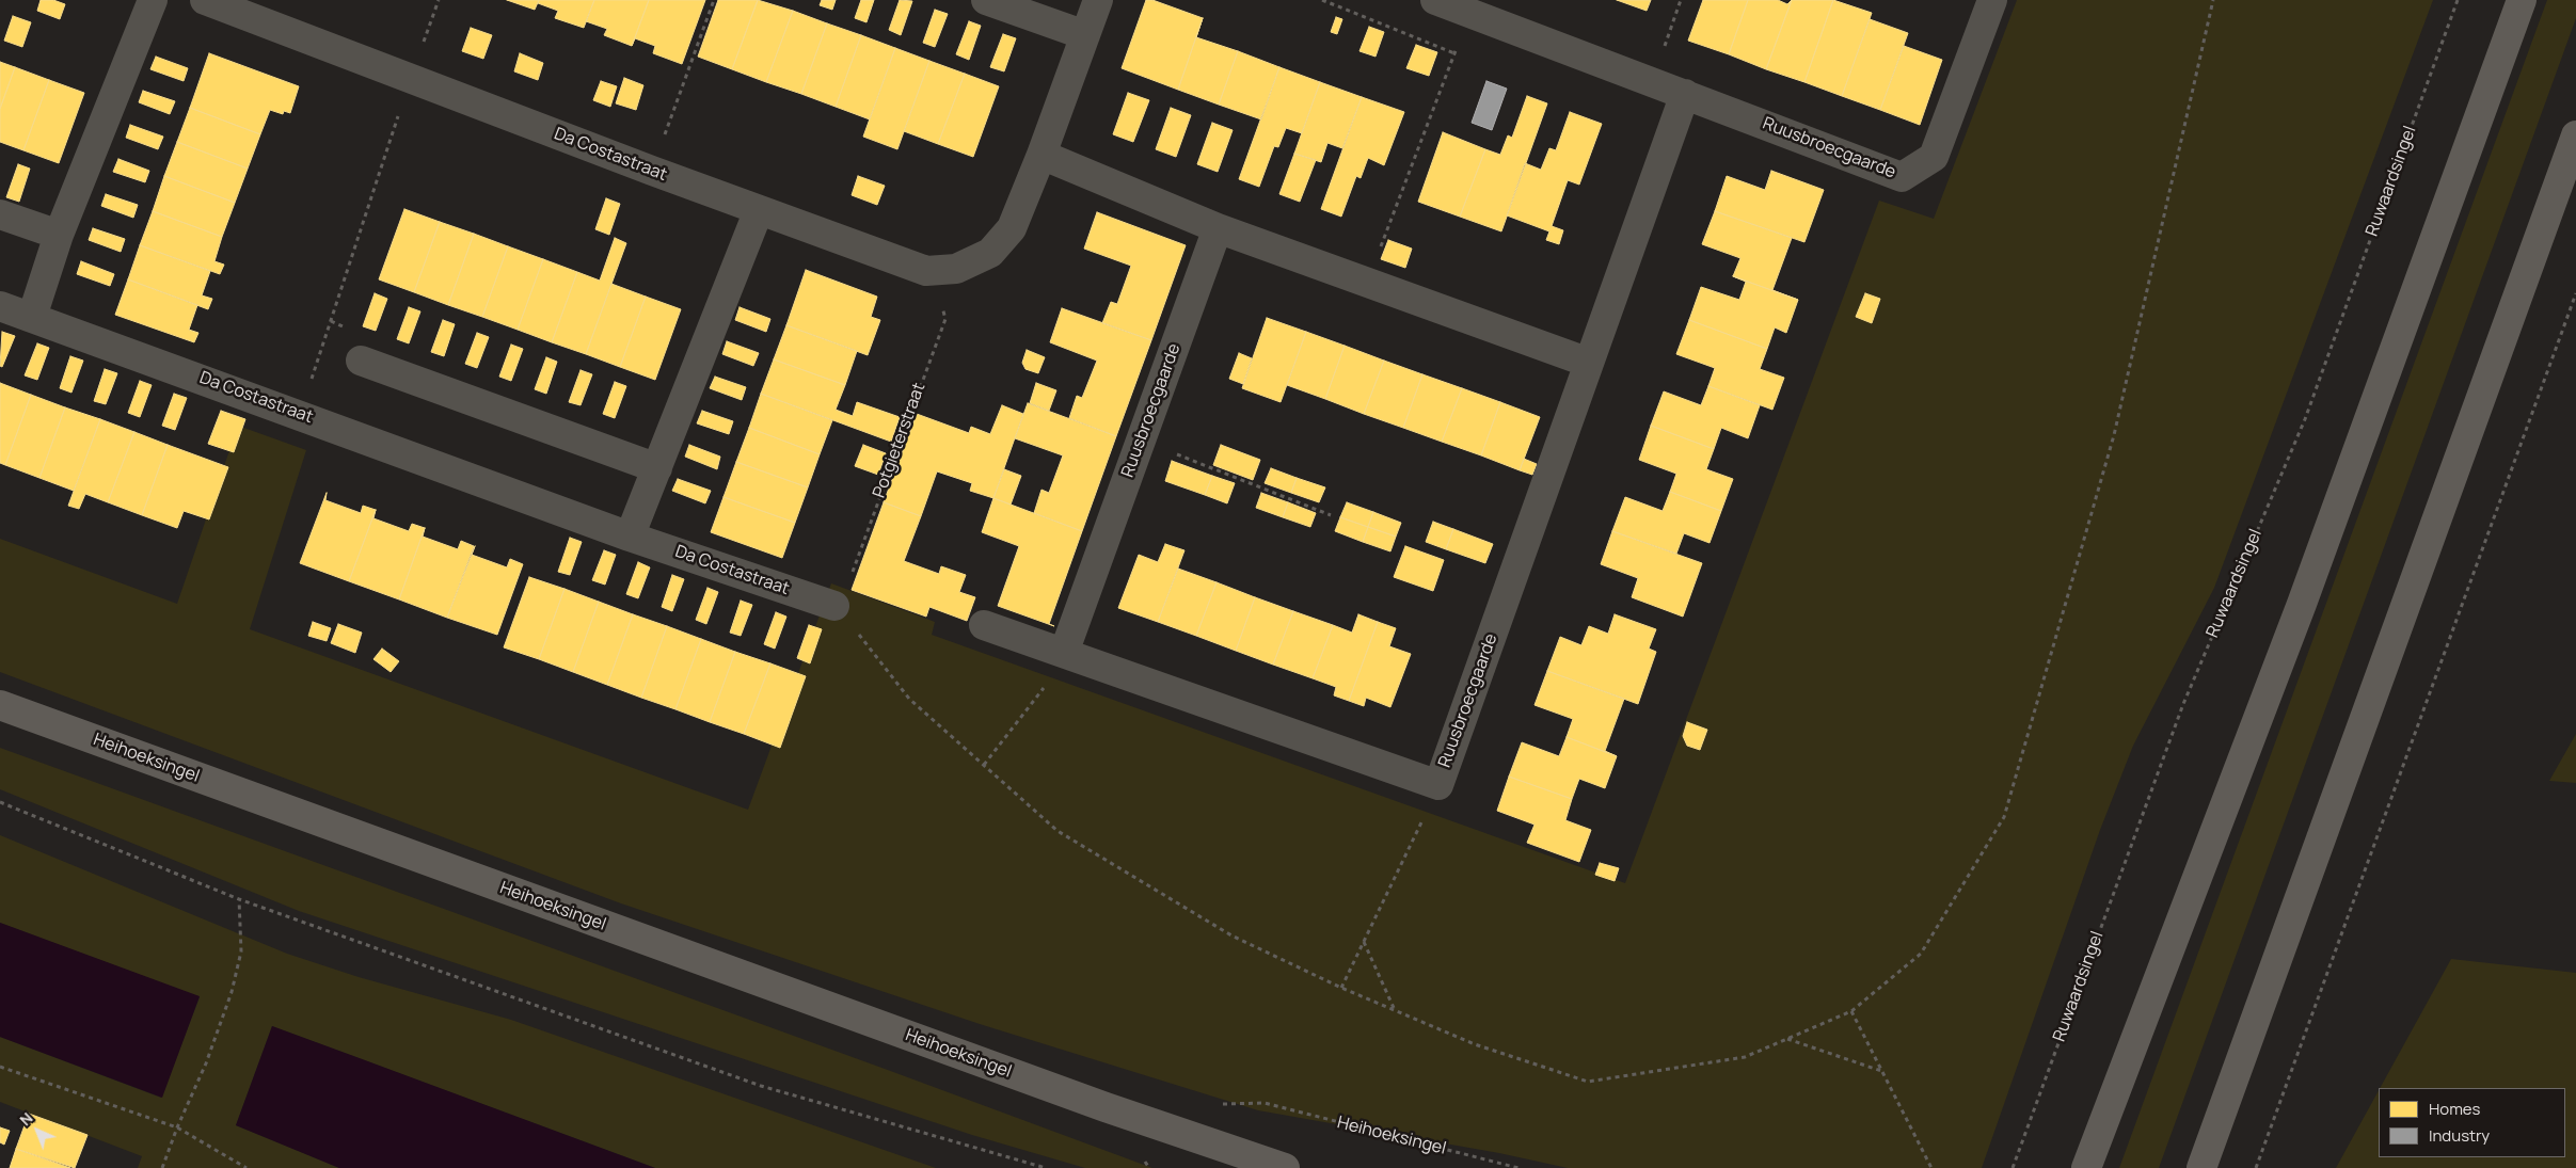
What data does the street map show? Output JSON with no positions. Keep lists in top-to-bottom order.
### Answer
{
  "streets": {
    "main road": ["Heihoeksingel"],
    "street": ["Ruusbroecgaarde", "Da Costastraat"],
    "path": ["Ruwaardsingel", "Potgieterstraat"]
  },
  "crossings": [
    ["Da Costastraat", "Potgieterstraat"]
  ],
  "legend": ["Homes", "Industry"],
  "north": "top left"
}
